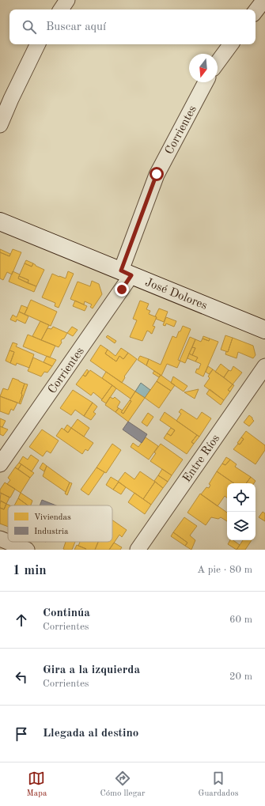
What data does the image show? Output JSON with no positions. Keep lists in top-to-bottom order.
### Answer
{
  "streets": {
    "street": ["Corrientes", "José Dolores", "Entre Ríos"]
  },
  "crossings": [
    ["Corrientes", "José Dolores"]
  ],
  "legend": ["Viviendas", "Industria"],
  "north": "bottom",
  "page": {
    "search": "Buscar aquí",
    "heading": ["1 min", "A pie · 80 m"],
    "list": [
      ["Continúa", "Corrientes", "60 m"],
      ["Gira a la izquierda", "Corrientes", "20 m"],
      "Llegada al destino"
    ],
    "nav": ["Mapa", "Cómo llegar", "Guardados"]
  }
}
